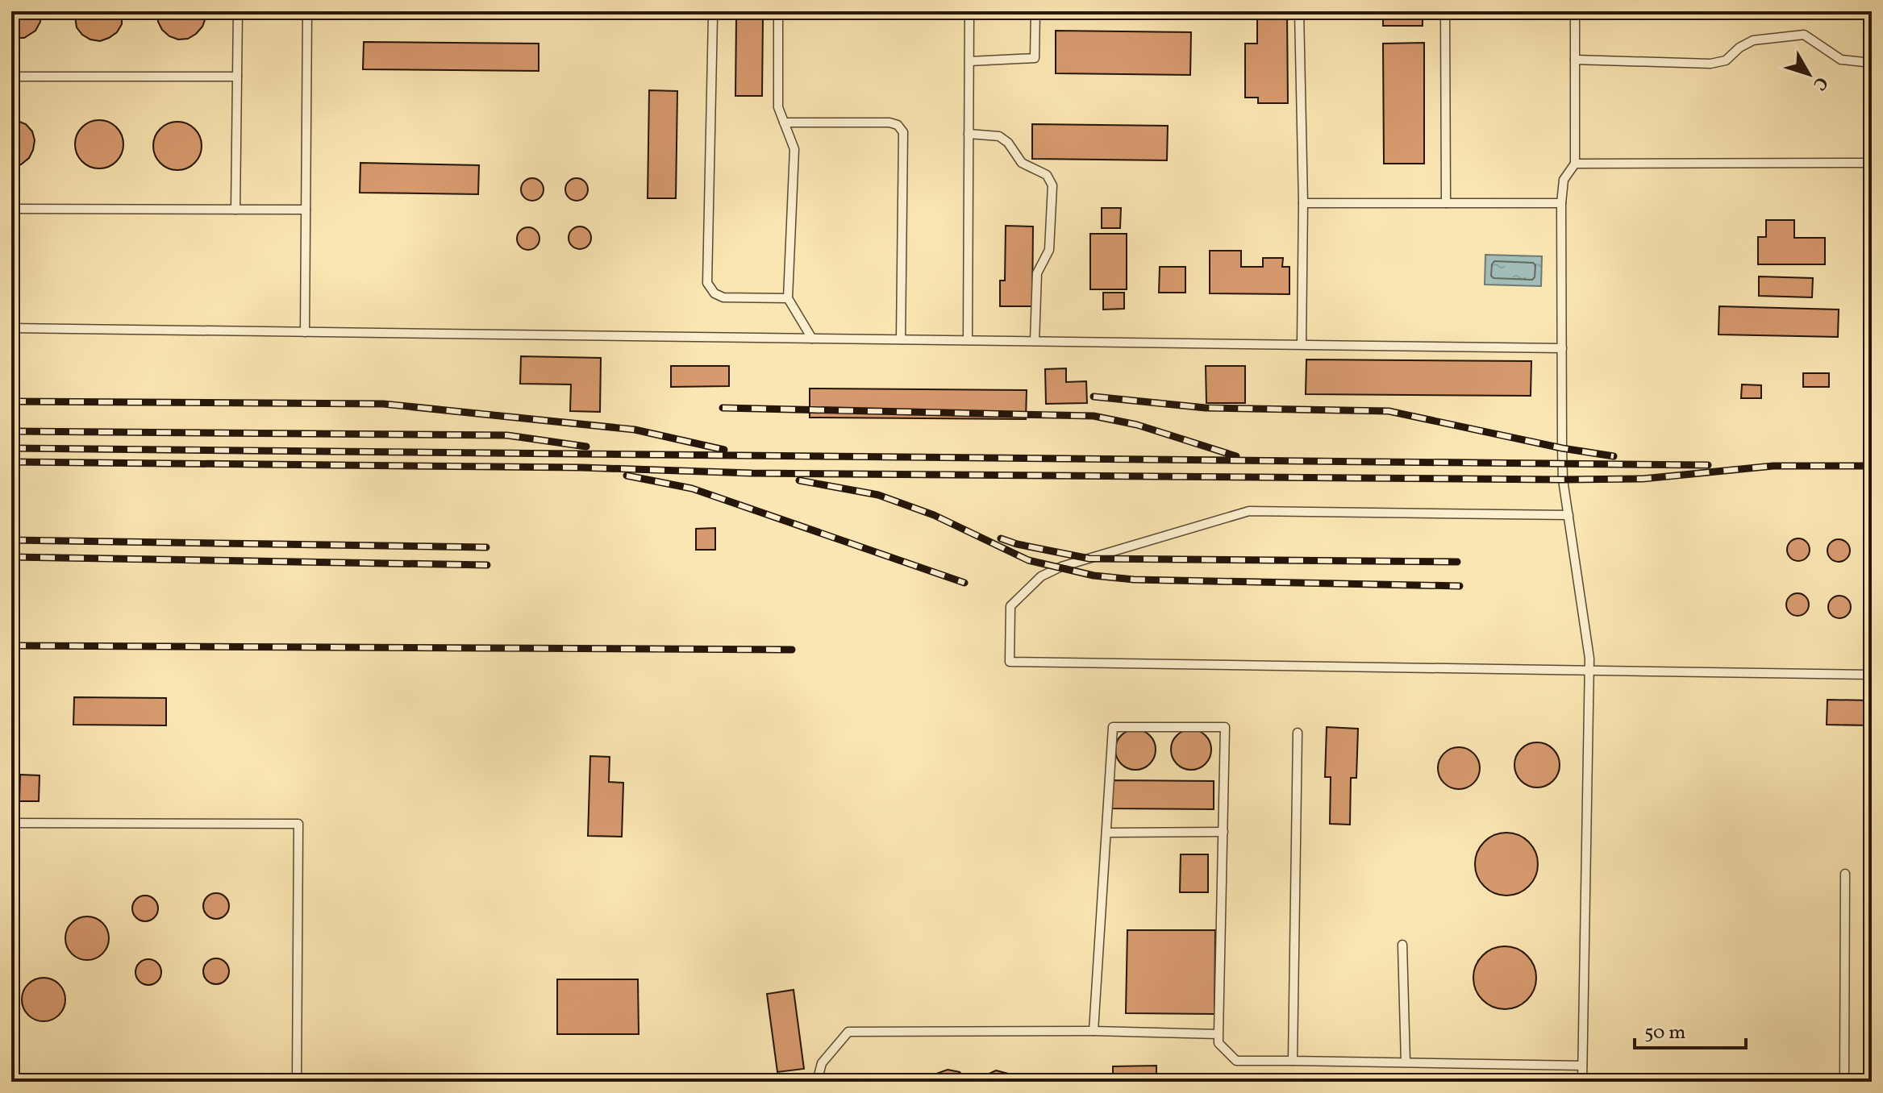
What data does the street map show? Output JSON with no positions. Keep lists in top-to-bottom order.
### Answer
{
  "scale_bar": "50 m",
  "north": "bottom right"
}
